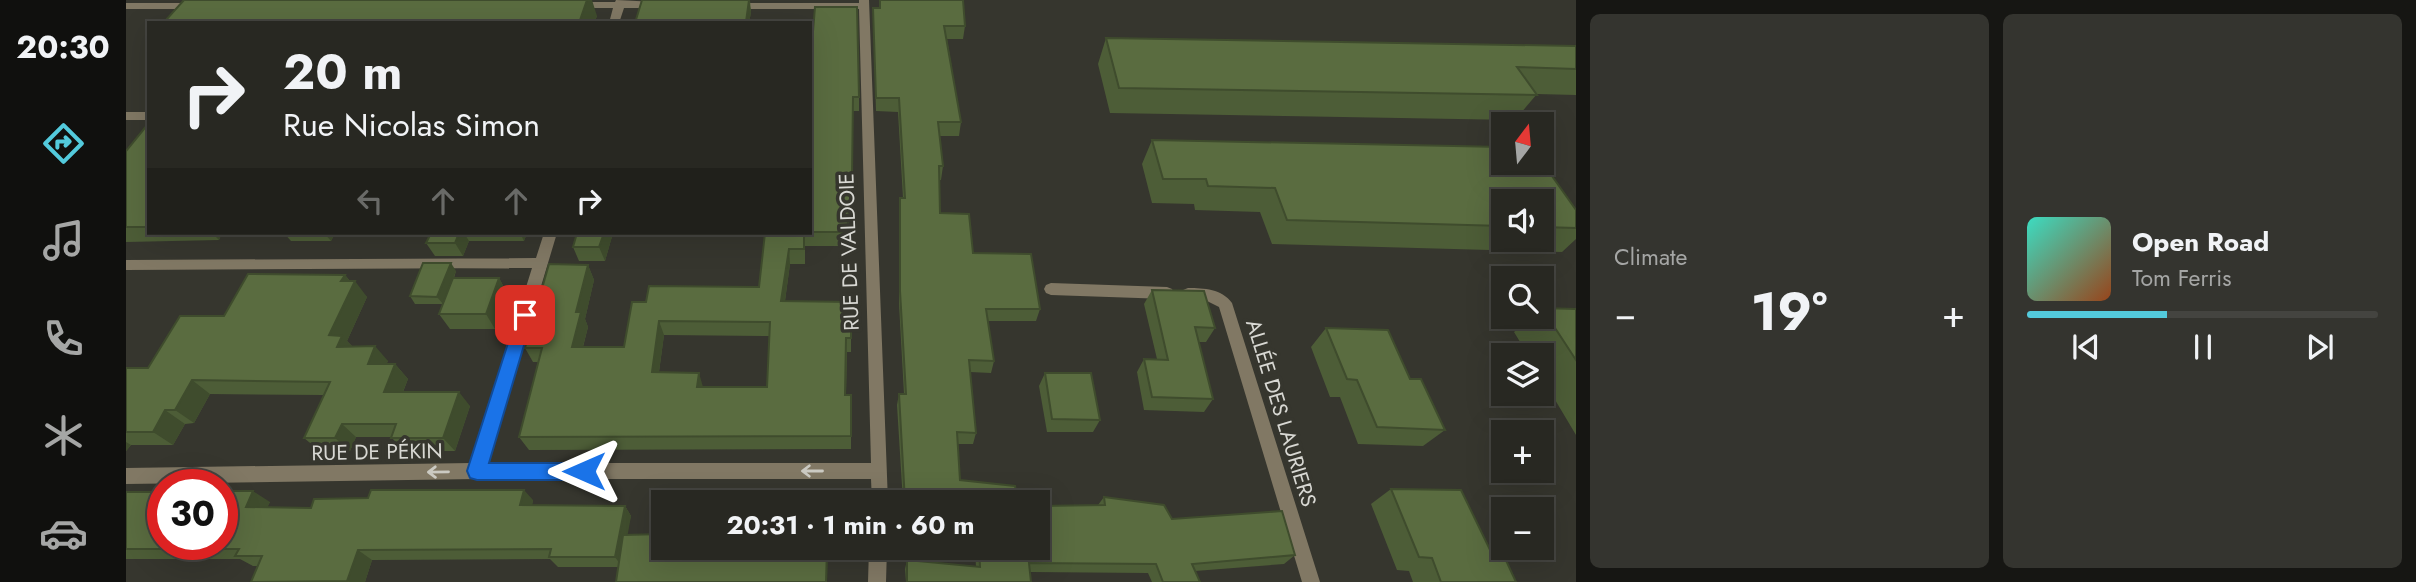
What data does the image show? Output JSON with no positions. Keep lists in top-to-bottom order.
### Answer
{
  "streets": {
    "street": ["RUE DE VALDOIE", "ALLÉE DES LAURIERS", "RUE DE PÉKIN"]
  },
  "crossings": [
    ["RUE DE VALDOIE", "RUE DE PÉKIN"]
  ],
  "one_way": ["RUE DE PÉKIN"],
  "north": "top",
  "page": {
    "tabs": "20:30",
    "tile": "Climate",
    "turn": ["20 m", "Rue Nicolas Simon"],
    "map_buttons": ["+", "−"],
    "song": ["Open Road", "Tom Ferris"],
    "heat": ["−", "19°", "+"],
    "limit": "30",
    "trip": "20:31 · 1 min · 60 m"
  }
}
